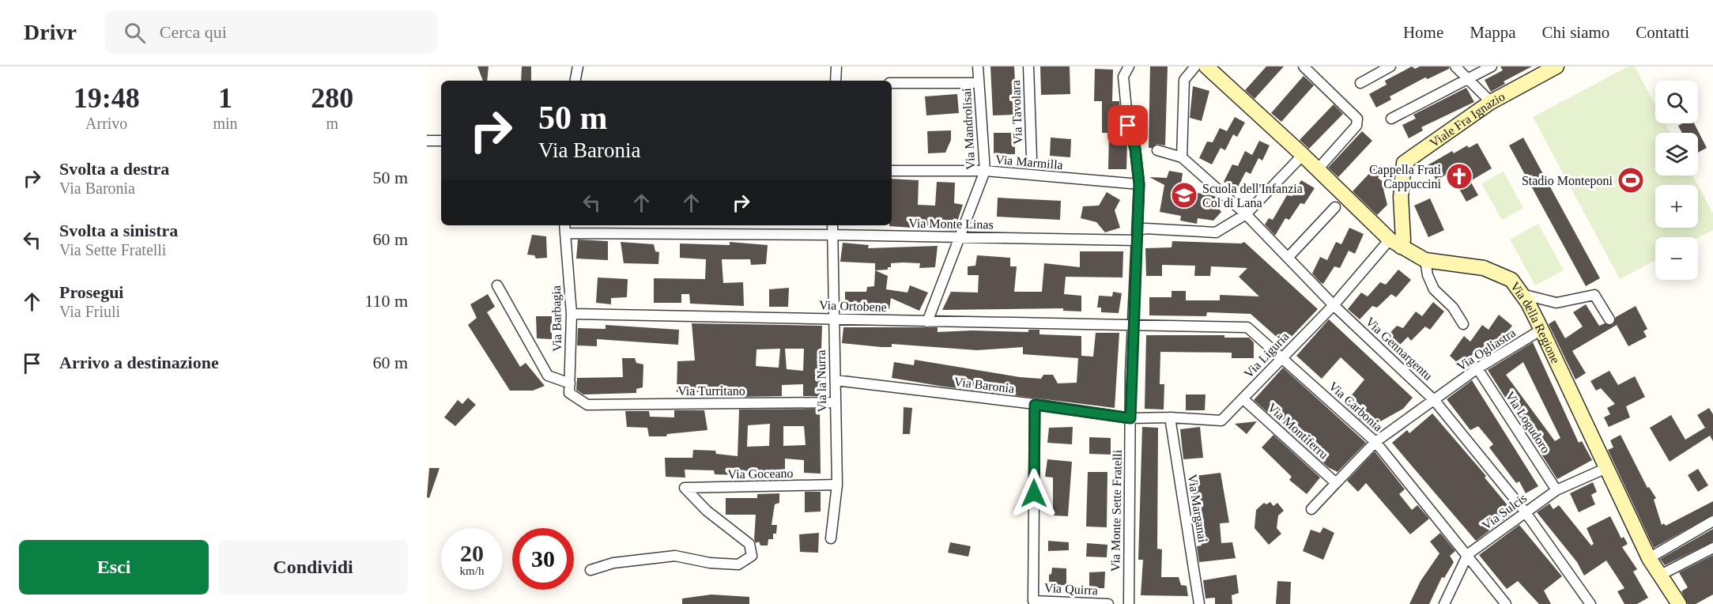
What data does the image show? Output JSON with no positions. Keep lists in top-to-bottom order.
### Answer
{
  "streets": {
    "street": [
      "Via Tavolara",
      "Viale Fra Ignazio",
      "Via Mandrolisai",
      "Via Marmilla",
      "Via Monte Linas",
      "Via Ortobene",
      "Via Barbagia",
      "Via della Regione",
      "Via Gennargentu",
      "Via Ogliastra",
      "Via Liguria",
      "Via la Nurra",
      "Via Baronia",
      "Via Turritano",
      "Via Carbonia",
      "Via Logudoro",
      "Via Montiferru",
      "Via Goceano",
      "Via Marganai",
      "Via Monte Sette Fratelli",
      "Via Sulcis",
      "Via Quirra"
    ]
  },
  "crossings": [
    ["Viale Fra Ignazio", "Via della Regione"],
    ["Viale Fra Ignazio", "Via Liguria"],
    ["Via Mandrolisai", "Via Marmilla"],
    ["Via Mandrolisai", "Via Monte Linas"],
    ["Via Mandrolisai", "Via Ortobene"],
    ["Via Marmilla", "Via Monte Sette Fratelli"],
    ["Via Monte Linas", "Via Barbagia"],
    ["Via Monte Linas", "Via la Nurra"],
    ["Via Monte Linas", "Via Monte Sette Fratelli"],
    ["Via Ortobene", "Via Barbagia"],
    ["Via Ortobene", "Via la Nurra"],
    ["Via Ortobene", "Via Carbonia"],
    ["Via Ortobene", "Via Monte Sette Fratelli"],
    ["Via Barbagia", "Via Turritano"],
    ["Via della Regione", "Via Ogliastra"],
    ["Via della Regione", "Via Liguria"],
    ["Via della Regione", "Via Sulcis"],
    ["Via Gennargentu", "Via Ogliastra"],
    ["Via Gennargentu", "Via Liguria"],
    ["Via Gennargentu", "Via Sulcis"],
    ["Via Ogliastra", "Via Carbonia"],
    ["Via Ogliastra", "Via Logudoro"],
    ["Via Liguria", "Via Baronia"],
    ["Via Liguria", "Via Carbonia"],
    ["Via Liguria", "Via Montiferru"],
    ["Via Liguria", "Via Marganai"],
    ["Via Liguria", "Via Monte Sette Fratelli"],
    ["Via la Nurra", "Via Baronia"],
    ["Via la Nurra", "Via Turritano"],
    ["Via la Nurra", "Via Goceano"],
    ["Via Baronia", "Via Monte Sette Fratelli"],
    ["Via Baronia", "Via Quirra"],
    ["Via Carbonia", "Via Monte Sette Fratelli"],
    ["Via Carbonia", "Via Sulcis"],
    ["Via Logudoro", "Via Sulcis"]
  ],
  "places": {
    "church": ["Cappella Frati Cappuccini"],
    "sports": ["Stadio Monteponi"],
    "school or university": ["Scuola dell'Infanzia Col di Lana"]
  },
  "page": {
    "header": "Drivr",
    "search": "Cerca qui",
    "nav": [
      "Home",
      "Mappa",
      "Chi siamo",
      "Contatti"
    ],
    "eta": [
      "19:48",
      "Arrivo",
      "1",
      "min",
      "280",
      "m"
    ],
    "map_buttons": ["+", "−"],
    "turn": ["50 m", "Via Baronia"],
    "list": [
      {
        "name": "Svolta a destra",
        "note": "Via Baronia",
        "value": "50 m"
      },
      {
        "name": "Svolta a sinistra",
        "note": "Via Sette Fratelli",
        "value": "60 m"
      },
      {
        "name": "Prosegui",
        "note": "Via Friuli",
        "value": "110 m"
      },
      {
        "name": "Arrivo a destinazione",
        "value": "60 m"
      }
    ],
    "speed": "20 km/h",
    "limit": "30",
    "buttons": ["Esci", "Condividi"]
  }
}
